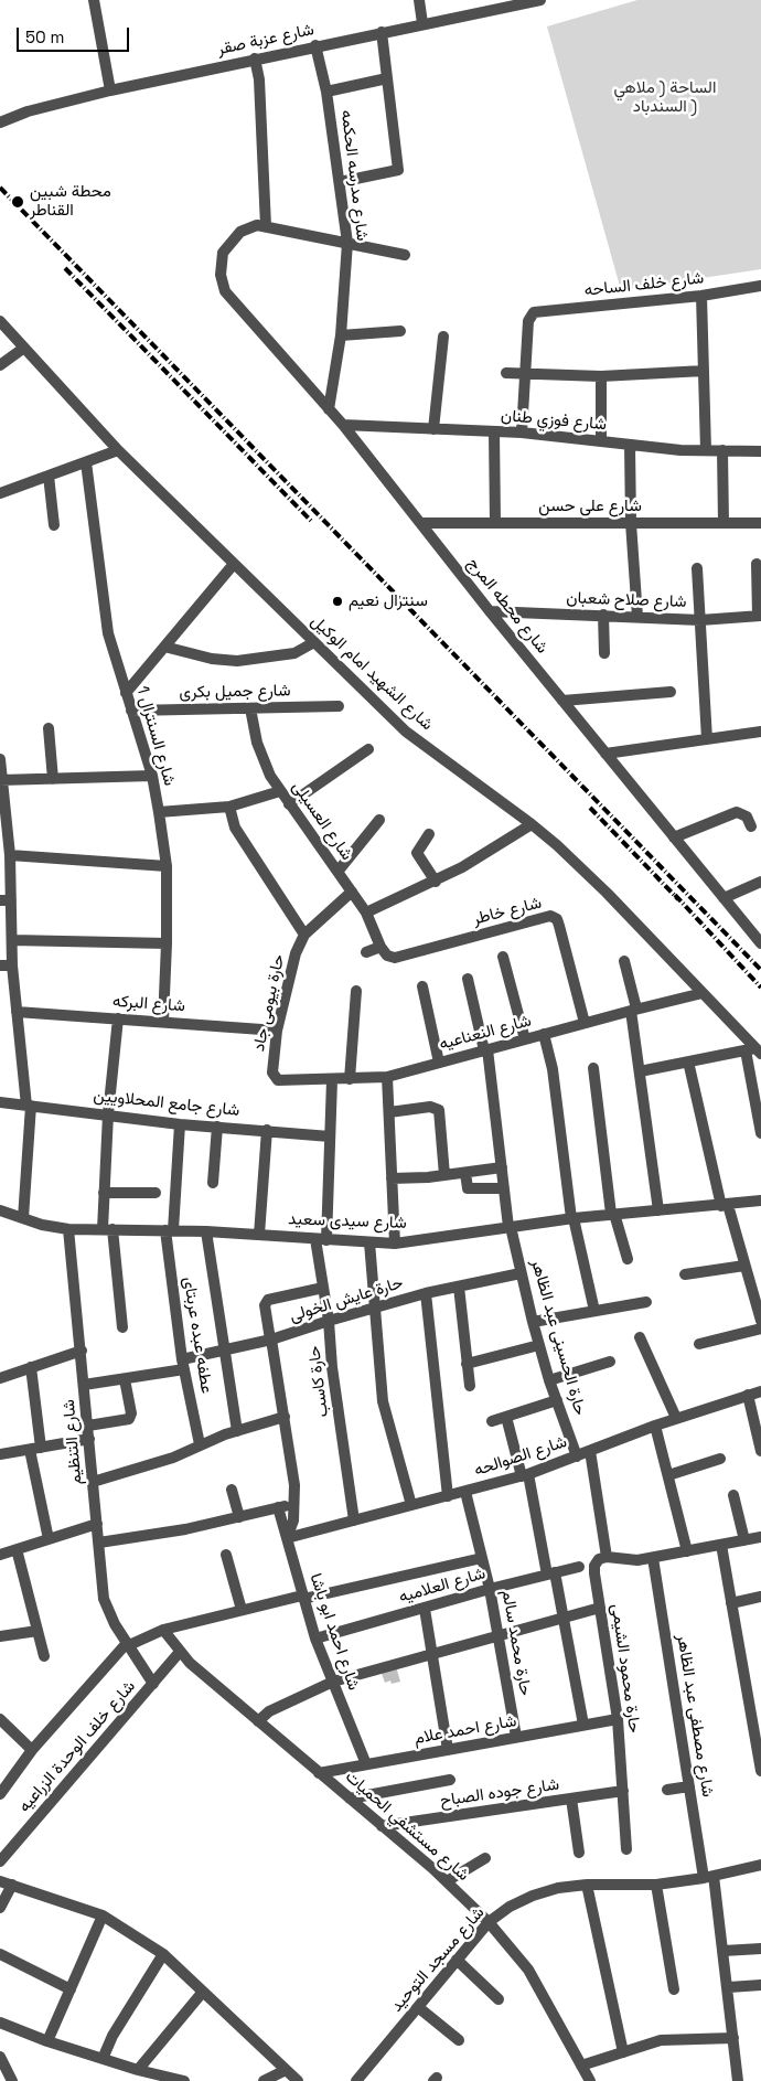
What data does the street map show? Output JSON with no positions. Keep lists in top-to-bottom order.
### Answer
{
  "streets": {
    "street": [
      "شارع عزبة صقر",
      "شارع مدرسه الحكمه",
      "شارع خلف الساحه",
      "شارع فوزي طنان",
      "شارع على حسن",
      "شارع صلاح شعبان",
      "شارع محطه المرج",
      "شارع الشهيد امام الوكيل",
      "شارع جميل بكرى",
      "شارع السنترال 1",
      "شارع العسيلى",
      "شارع خاطر",
      "حارة بيومى جاد",
      "شارع البركه",
      "شارع النعناعيه",
      "شارع جامع المحلاويين",
      "شارع سيدى سعيد",
      "حارة عايش الخولى",
      "عطفه عبده عربتاى",
      "حارة الحسينى عبد الظاهر",
      "حارة كاسب",
      "شارع التنظيم",
      "شارع الصوالحه",
      "شارع العلاميه",
      "شارع احمد ابو باشا",
      "حارة محمد سالم",
      "حارة محمود الشيمى",
      "شارع مصطفى عبد الظاهر",
      "شارع احمد علام",
      "شارع خلف الوحدة الزراعيه",
      "شارع جوده الصباح",
      "شارع مستشفي الحميات",
      "شارع مسجد التوحيد"
    ]
  },
  "crossings": [
    ["شارع عزبة صقر", "شارع مدرسه الحكمه"],
    ["شارع مدرسه الحكمه", "شارع محطه المرج"],
    ["شارع فوزي طنان", "شارع محطه المرج"],
    ["شارع على حسن", "شارع محطه المرج"],
    ["شارع صلاح شعبان", "شارع محطه المرج"],
    ["شارع الشهيد امام الوكيل", "شارع النعناعيه"],
    ["شارع جميل بكرى", "شارع السنترال 1"],
    ["شارع جميل بكرى", "شارع العسيلى"],
    ["شارع السنترال 1", "شارع البركه"],
    ["شارع العسيلى", "شارع خاطر"],
    ["شارع العسيلى", "حارة بيومى جاد"],
    ["شارع خاطر", "شارع النعناعيه"],
    ["حارة بيومى جاد", "شارع البركه"],
    ["حارة بيومى جاد", "شارع النعناعيه"],
    ["شارع النعناعيه", "حارة الحسينى عبد الظاهر"],
    ["شارع النعناعيه", "حارة كاسب"],
    ["شارع جامع المحلاويين", "عطفه عبده عربتاى"],
    ["شارع جامع المحلاويين", "حارة كاسب"],
    ["شارع سيدى سعيد", "عطفه عبده عربتاى"],
    ["شارع سيدى سعيد", "حارة الحسينى عبد الظاهر"],
    ["شارع سيدى سعيد", "حارة كاسب"],
    ["شارع سيدى سعيد", "شارع التنظيم"],
    ["حارة عايش الخولى", "عطفه عبده عربتاى"],
    ["حارة عايش الخولى", "حارة الحسينى عبد الظاهر"],
    ["حارة عايش الخولى", "حارة كاسب"],
    ["حارة عايش الخولى", "شارع التنظيم"],
    ["حارة الحسينى عبد الظاهر", "شارع الصوالحه"],
    ["حارة كاسب", "شارع الصوالحه"],
    ["شارع التنظيم", "شارع خلف الوحدة الزراعيه"],
    ["شارع الصوالحه", "شارع احمد ابو باشا"],
    ["شارع الصوالحه", "حارة محمد سالم"],
    ["شارع العلاميه", "شارع احمد ابو باشا"],
    ["شارع العلاميه", "حارة محمد سالم"],
    ["شارع احمد ابو باشا", "شارع احمد علام"],
    ["حارة محمد سالم", "شارع احمد علام"],
    ["حارة محمود الشيمى", "شارع احمد علام"],
    ["حارة محمود الشيمى", "شارع جوده الصباح"],
    ["شارع مصطفى عبد الظاهر", "شارع مسجد التوحيد"],
    ["شارع احمد علام", "شارع مستشفي الحميات"],
    ["شارع خلف الوحدة الزراعيه", "شارع مستشفي الحميات"],
    ["شارع جوده الصباح", "شارع مستشفي الحميات"],
    ["شارع مستشفي الحميات", "شارع مسجد التوحيد"]
  ],
  "parks": ["الساحة ( ملاهي السندباد )"],
  "places": ["محطة شبين القناطر", "سنترال نعيم"],
  "scale_bar": "50 m"
}
